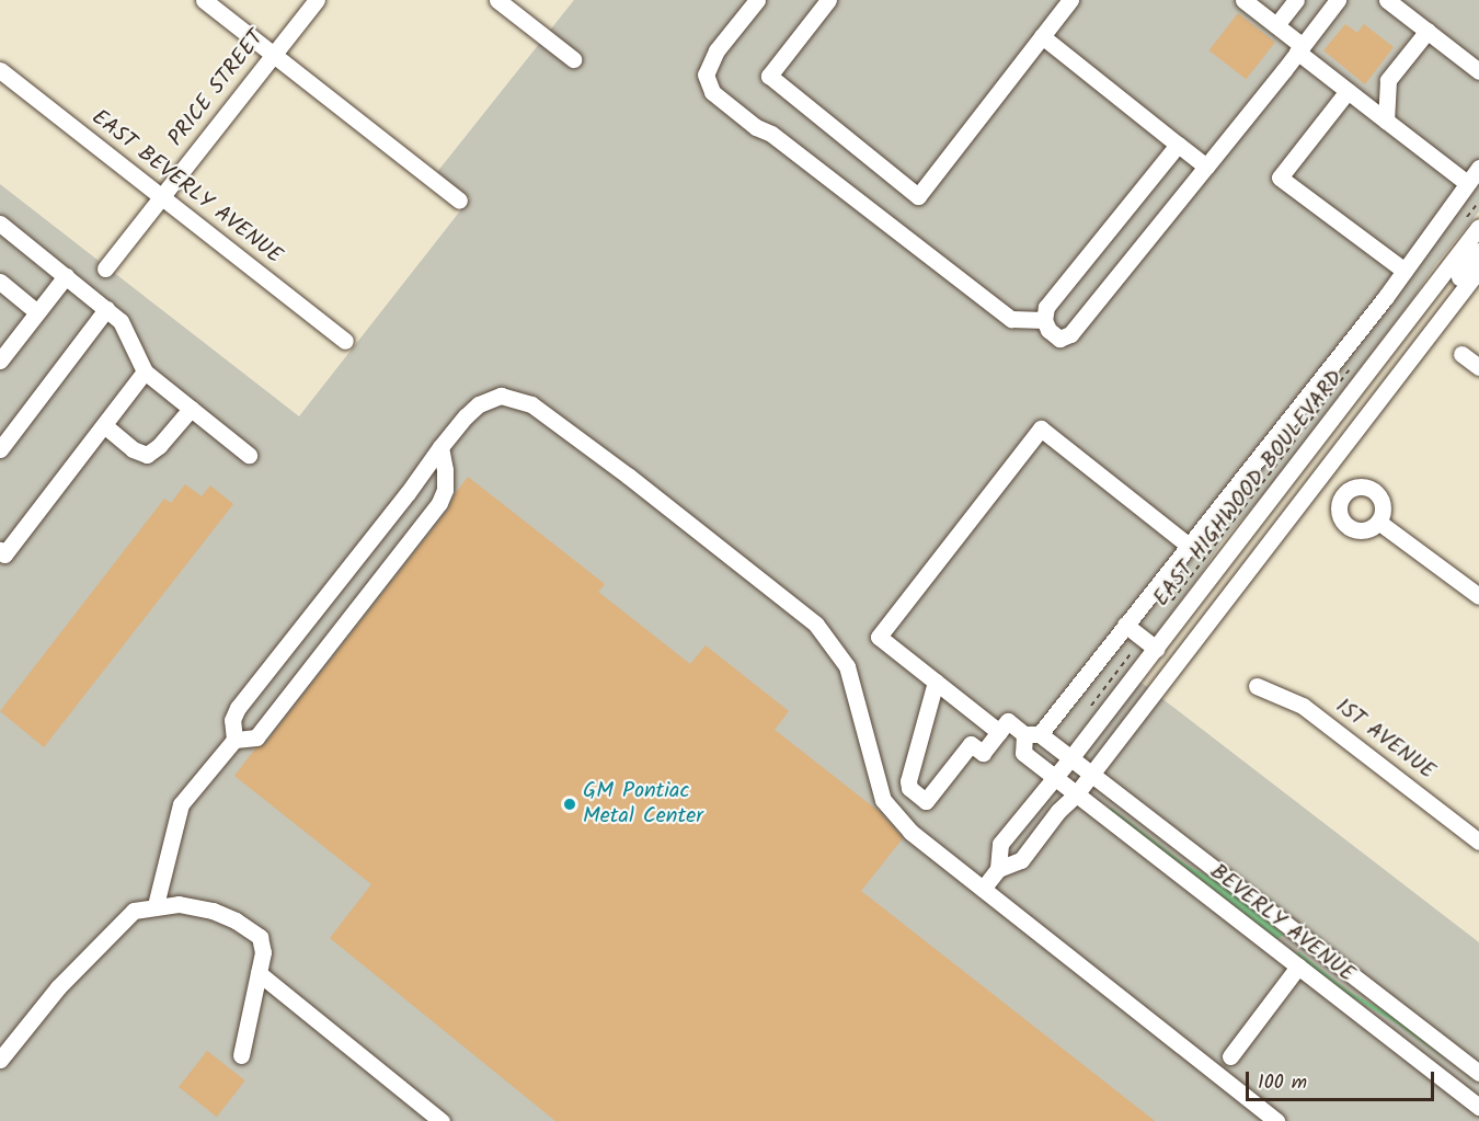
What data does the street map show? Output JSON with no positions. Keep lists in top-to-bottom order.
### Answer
{
  "streets": {
    "street": [
      "PRICE STREET",
      "EAST BEVERLY AVENUE",
      "EAST HIGHWOOD BOULEVARD",
      "1ST AVENUE",
      "BEVERLY AVENUE"
    ]
  },
  "crossings": [
    ["PRICE STREET", "EAST BEVERLY AVENUE"],
    ["EAST HIGHWOOD BOULEVARD", "BEVERLY AVENUE"]
  ],
  "places": ["GM Pontiac Metal Center"],
  "scale_bar": "100 m"
}
